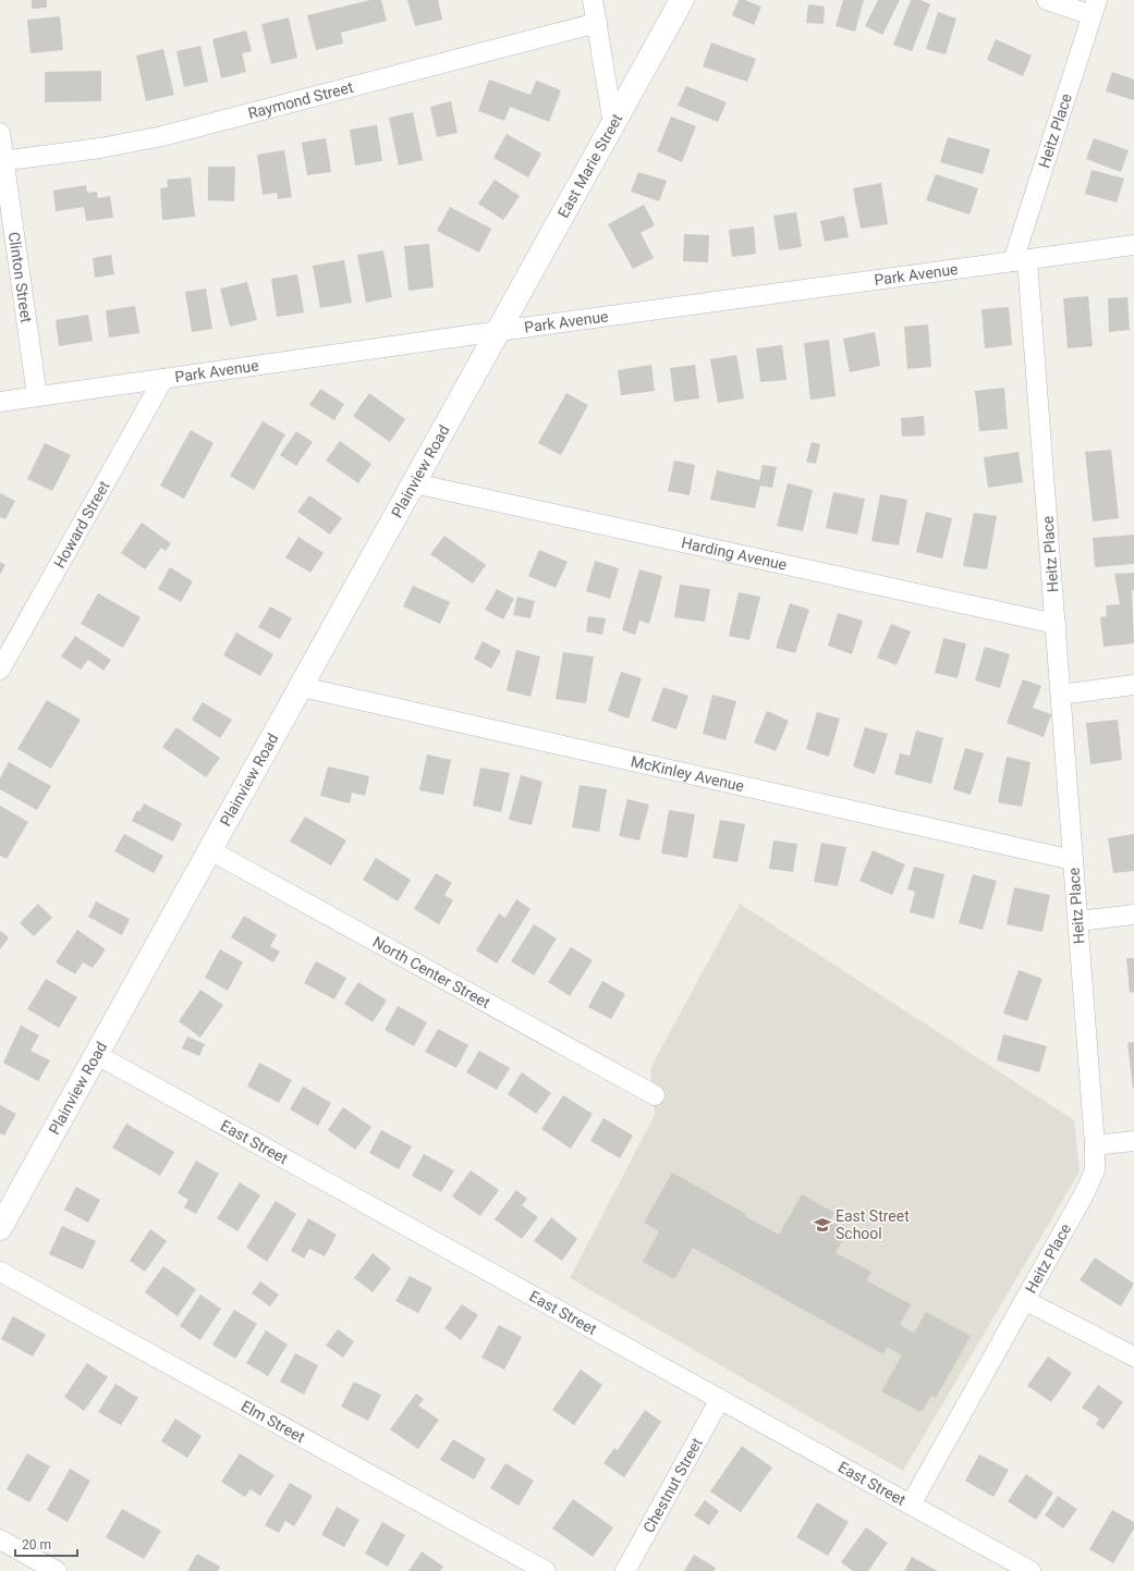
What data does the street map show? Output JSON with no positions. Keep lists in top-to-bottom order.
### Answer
{
  "streets": {
    "main road": ["East Marie Street", "Plainview Road"],
    "street": [
      "Raymond Street",
      "Heitz Place",
      "Park Avenue",
      "Clinton Street",
      "Howard Street",
      "Harding Avenue",
      "McKinley Avenue",
      "North Center Street",
      "East Street",
      "Elm Street",
      "Chestnut Street"
    ]
  },
  "crossings": [
    ["Raymond Street", "Clinton Street"],
    ["Heitz Place", "Park Avenue"],
    ["Heitz Place", "Harding Avenue"],
    ["Heitz Place", "McKinley Avenue"],
    ["Heitz Place", "East Street"],
    ["East Marie Street", "Park Avenue"],
    ["East Marie Street", "Plainview Road"],
    ["Park Avenue", "Clinton Street"],
    ["Park Avenue", "Plainview Road"],
    ["Park Avenue", "Howard Street"],
    ["Plainview Road", "Harding Avenue"],
    ["Plainview Road", "McKinley Avenue"],
    ["Plainview Road", "North Center Street"],
    ["Plainview Road", "East Street"],
    ["East Street", "Chestnut Street"]
  ],
  "places": {
    "school or university": ["East Street School"]
  },
  "scale_bar": "20 m"
}
